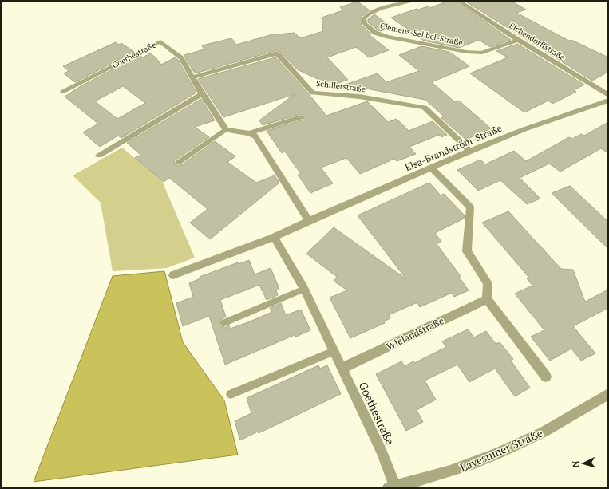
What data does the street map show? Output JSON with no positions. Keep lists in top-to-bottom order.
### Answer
{
  "streets": {
    "street": [
      "Clemens-Sebbel-Straße",
      "Eichendorffstraße",
      "Goethestraße",
      "Schillerstraße",
      "Elsa-Brandström-Straße",
      "Wielandstraße",
      "Lavesumer Straße"
    ]
  },
  "crossings": [
    ["Clemens-Sebbel-Straße", "Eichendorffstraße"],
    ["Goethestraße", "Schillerstraße"],
    ["Goethestraße", "Wielandstraße"],
    ["Goethestraße", "Lavesumer Straße"],
    ["Schillerstraße", "Elsa-Brandström-Straße"]
  ],
  "north": "left"
}
